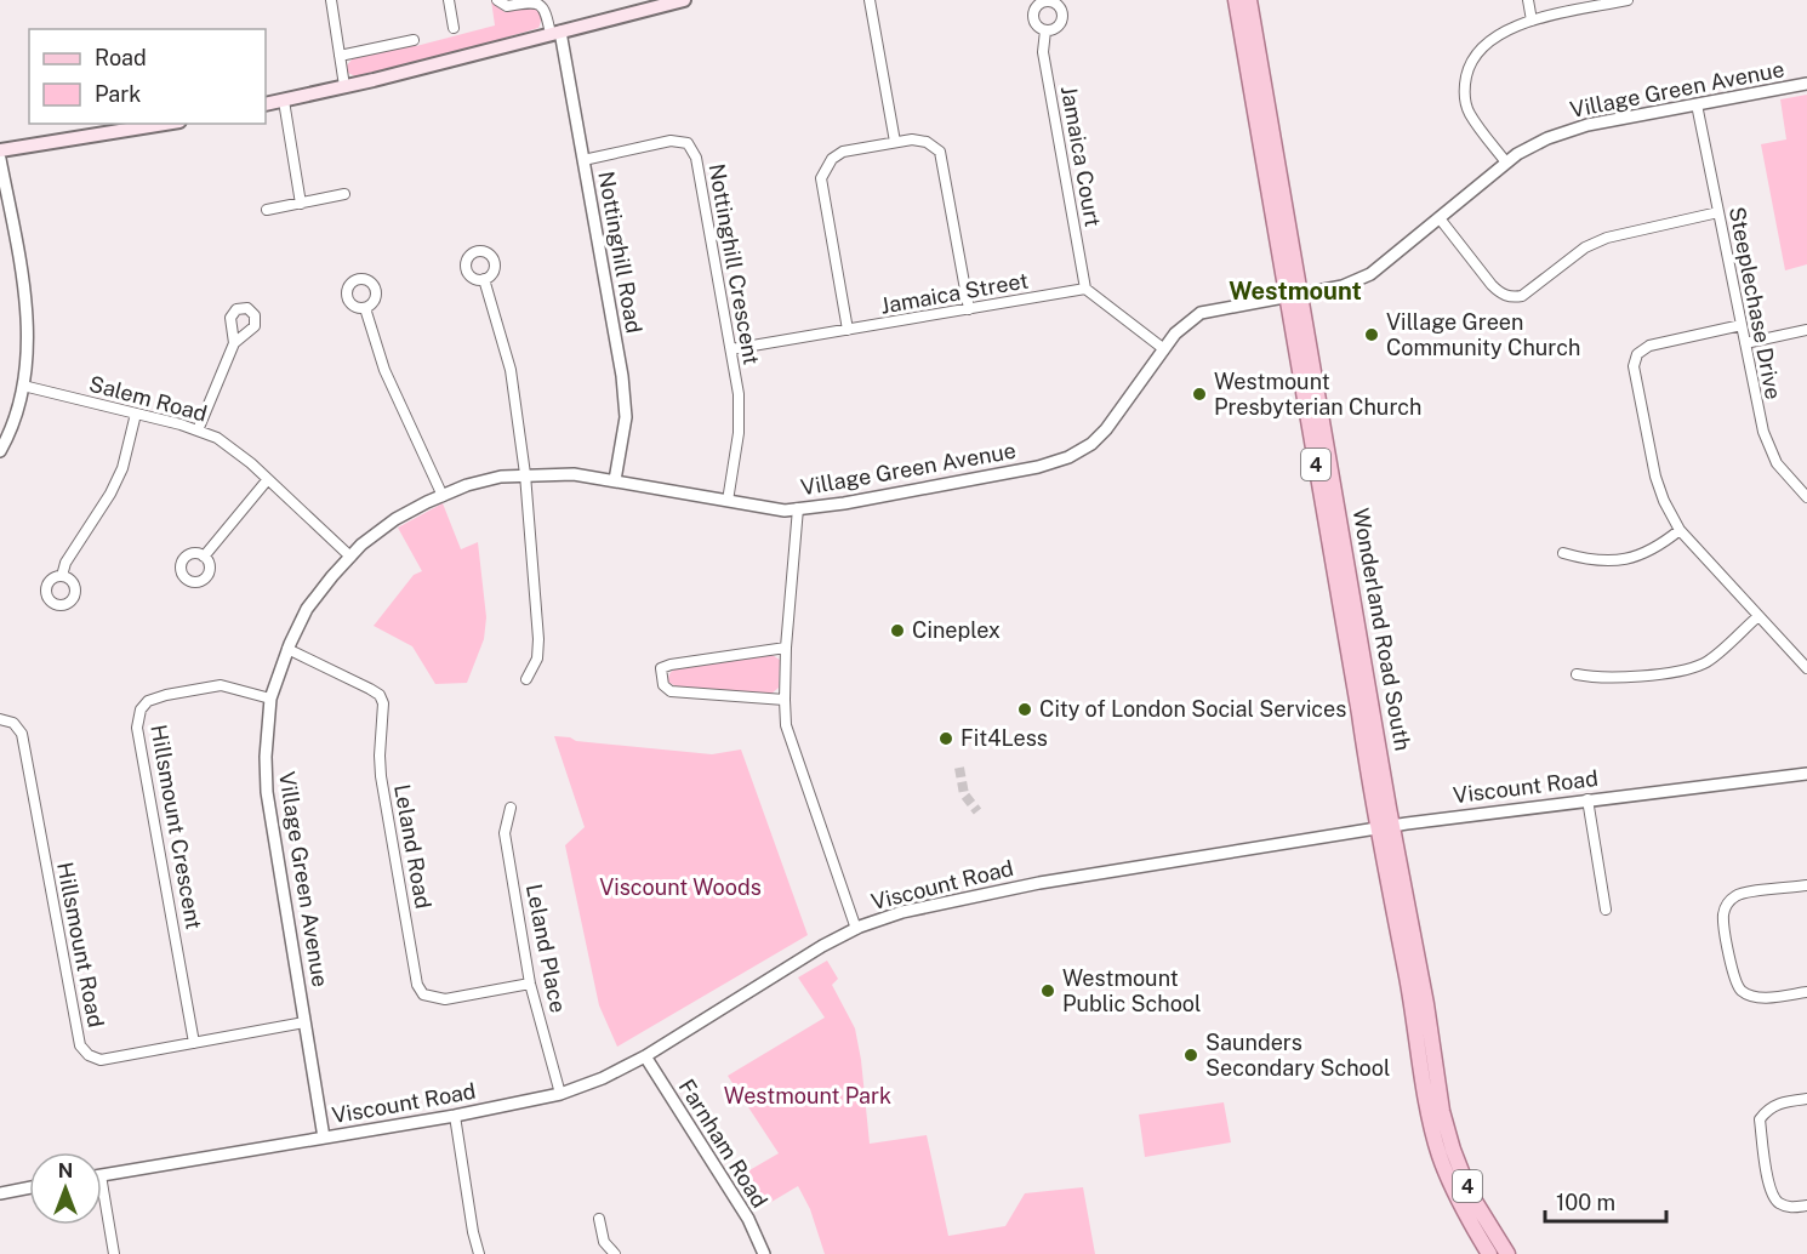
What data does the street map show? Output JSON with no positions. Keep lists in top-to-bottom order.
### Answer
{
  "streets": {
    "main road": ["4", "Wonderland Road South"],
    "street": [
      "Village Green Avenue",
      "Jamaica Court",
      "Nottinghill Road",
      "Nottinghill Crescent",
      "Jamaica Street",
      "Steeplechase Drive",
      "Salem Road",
      "Viscount Road",
      "Hillsmount Crescent",
      "Leland Road",
      "Hillsmount Road",
      "Leland Place",
      "Farnham Road"
    ]
  },
  "crossings": [
    ["Village Green Avenue", "Nottinghill Road"],
    ["Village Green Avenue", "Nottinghill Crescent"],
    ["Village Green Avenue", "Steeplechase Drive"],
    ["Village Green Avenue", "Salem Road"],
    ["Village Green Avenue", "Wonderland Road South"],
    ["Village Green Avenue", "Viscount Road"],
    ["Village Green Avenue", "Hillsmount Crescent"],
    ["Village Green Avenue", "Leland Road"],
    ["Village Green Avenue", "Hillsmount Road"],
    ["Jamaica Court", "Jamaica Street"],
    ["Nottinghill Road", "Nottinghill Crescent"],
    ["Nottinghill Crescent", "Jamaica Street"],
    ["Wonderland Road South", "Viscount Road"],
    ["Viscount Road", "Leland Place"],
    ["Viscount Road", "Farnham Road"],
    ["Hillsmount Crescent", "Hillsmount Road"],
    ["Leland Road", "Leland Place"]
  ],
  "districts": ["Westmount"],
  "parks": ["Viscount Woods", "Westmount Park"],
  "places": [
    "Village Green Community Church",
    "Westmount Presbyterian Church",
    "Cineplex",
    "City of London Social Services",
    "Fit4Less",
    "Westmount Public School",
    "Saunders Secondary School"
  ],
  "legend": ["Road", "Park"],
  "scale_bar": "100 m",
  "north": "top"
}
